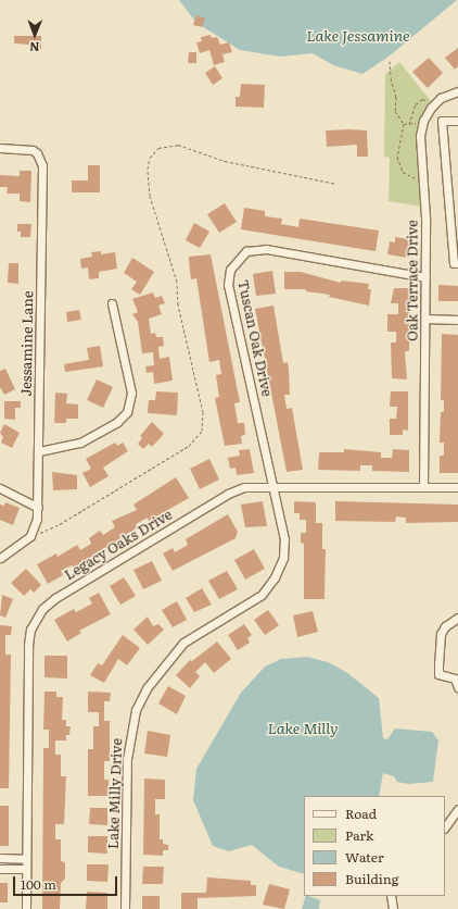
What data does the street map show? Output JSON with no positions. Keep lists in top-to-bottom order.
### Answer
{
  "streets": {
    "street": [
      "Oak Terrace Drive",
      "Tuscan Oak Drive",
      "Jessamine Lane",
      "Legacy Oaks Drive",
      "Lake Milly Drive"
    ]
  },
  "crossings": [
    ["Oak Terrace Drive", "Tuscan Oak Drive"],
    ["Oak Terrace Drive", "Legacy Oaks Drive"],
    ["Tuscan Oak Drive", "Legacy Oaks Drive"],
    ["Tuscan Oak Drive", "Lake Milly Drive"],
    ["Legacy Oaks Drive", "Lake Milly Drive"]
  ],
  "water": ["Lake Jessamine", "Lake Milly"],
  "legend": [
    "Road",
    "Park",
    "Water",
    "Building"
  ],
  "scale_bar": "100 m",
  "north": "bottom"
}
